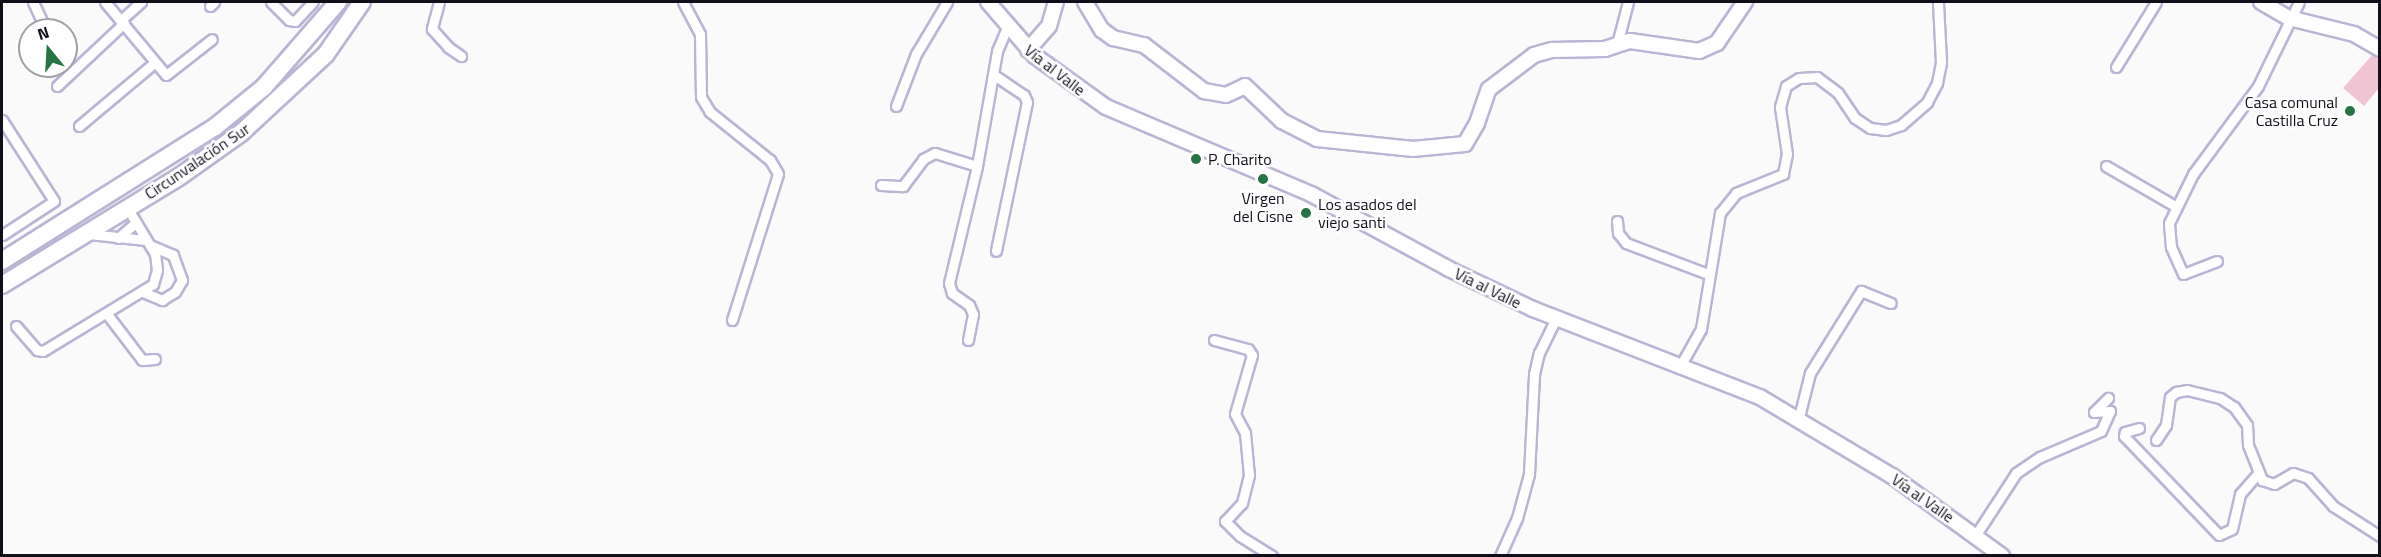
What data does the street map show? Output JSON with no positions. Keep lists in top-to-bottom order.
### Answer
{
  "streets": {
    "highway": ["Circunvalación Sur"],
    "main road": ["Vía al Valle"]
  },
  "places": [
    "Casa comunal Castilla Cruz",
    "P. Charito",
    "Virgen del Cisne",
    "Los asados del viejo santi"
  ],
  "north": "top"
}
